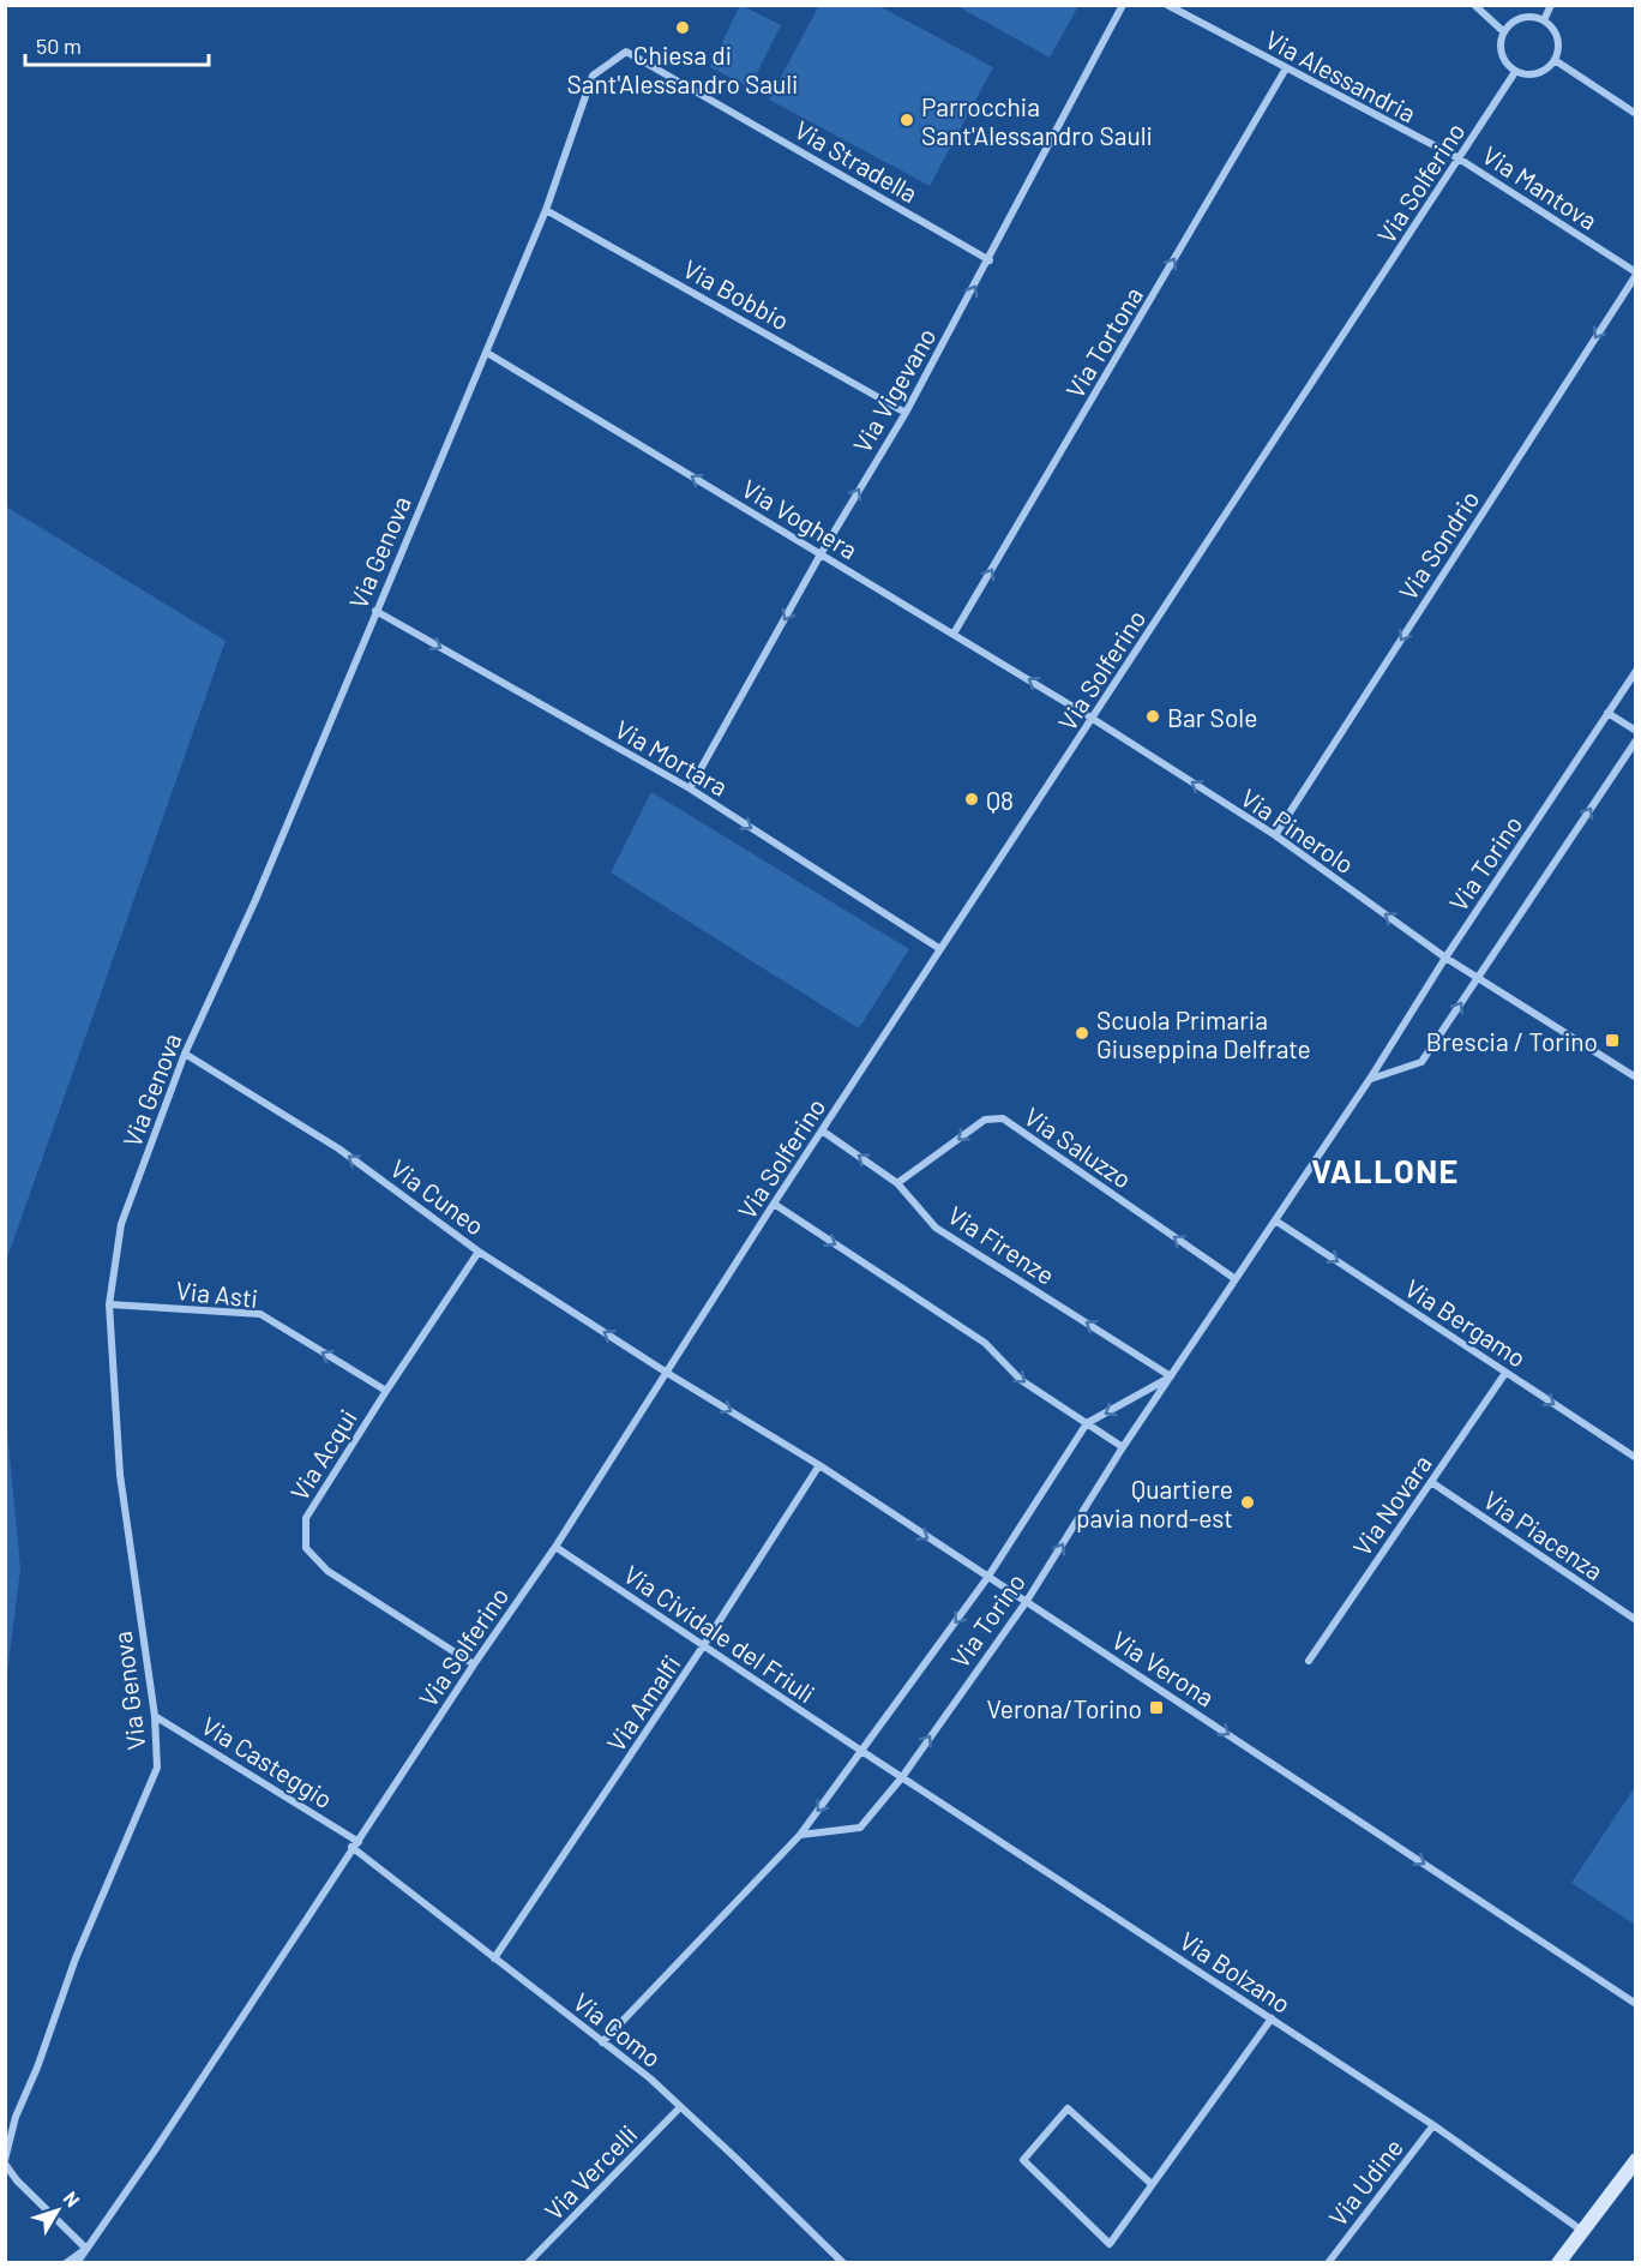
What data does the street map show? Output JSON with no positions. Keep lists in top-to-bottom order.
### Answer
{
  "streets": {
    "street": [
      "Via Alessandria",
      "Via Stradella",
      "Via Solferino",
      "Via Mantova",
      "Via Bobbio",
      "Via Tortona",
      "Via Vigevano",
      "Via Voghera",
      "Via Sondrio",
      "Via Genova",
      "Via Mortara",
      "Via Pinerolo",
      "Via Torino",
      "Via Saluzzo",
      "Via Cuneo",
      "Via Firenze",
      "Via Asti",
      "Via Bergamo",
      "Via Acqui",
      "Via Novara",
      "Via Piacenza",
      "Via Cividale del Friuli",
      "Via Verona",
      "Via Amalfi",
      "Via Casteggio",
      "Via Bolzano",
      "Via Como",
      "Via Vercelli",
      "Via Udine"
    ]
  },
  "crossings": [
    ["Via Alessandria", "Via Solferino"],
    ["Via Alessandria", "Via Mantova"],
    ["Via Alessandria", "Via Tortona"],
    ["Via Stradella", "Via Vigevano"],
    ["Via Stradella", "Via Genova"],
    ["Via Solferino", "Via Mantova"],
    ["Via Solferino", "Via Voghera"],
    ["Via Solferino", "Via Genova"],
    ["Via Solferino", "Via Mortara"],
    ["Via Solferino", "Via Pinerolo"],
    ["Via Solferino", "Via Cuneo"],
    ["Via Solferino", "Via Firenze"],
    ["Via Solferino", "Via Acqui"],
    ["Via Solferino", "Via Cividale del Friuli"],
    ["Via Solferino", "Via Verona"],
    ["Via Solferino", "Via Casteggio"],
    ["Via Solferino", "Via Como"],
    ["Via Mantova", "Via Sondrio"],
    ["Via Bobbio", "Via Vigevano"],
    ["Via Bobbio", "Via Genova"],
    ["Via Tortona", "Via Voghera"],
    ["Via Vigevano", "Via Voghera"],
    ["Via Vigevano", "Via Mortara"],
    ["Via Voghera", "Via Genova"],
    ["Via Voghera", "Via Pinerolo"],
    ["Via Sondrio", "Via Pinerolo"],
    ["Via Genova", "Via Mortara"],
    ["Via Genova", "Via Cuneo"],
    ["Via Genova", "Via Asti"],
    ["Via Genova", "Via Casteggio"],
    ["Via Pinerolo", "Via Torino"],
    ["Via Torino", "Via Saluzzo"],
    ["Via Torino", "Via Firenze"],
    ["Via Torino", "Via Bergamo"],
    ["Via Torino", "Via Cividale del Friuli"],
    ["Via Torino", "Via Verona"],
    ["Via Torino", "Via Bolzano"],
    ["Via Torino", "Via Como"],
    ["Via Saluzzo", "Via Firenze"],
    ["Via Cuneo", "Via Acqui"],
    ["Via Cuneo", "Via Verona"],
    ["Via Asti", "Via Acqui"],
    ["Via Bergamo", "Via Novara"],
    ["Via Novara", "Via Piacenza"],
    ["Via Cividale del Friuli", "Via Amalfi"],
    ["Via Cividale del Friuli", "Via Bolzano"],
    ["Via Verona", "Via Amalfi"],
    ["Via Amalfi", "Via Como"],
    ["Via Casteggio", "Via Como"],
    ["Via Bolzano", "Via Udine"],
    ["Via Como", "Via Vercelli"]
  ],
  "one_way": [
    "Via Tortona",
    "Via Voghera",
    "Via Sondrio",
    "Via Mortara",
    "Via Pinerolo",
    "Via Saluzzo",
    "Via Cuneo",
    "Via Firenze",
    "Via Asti",
    "Via Bergamo",
    "Via Verona"
  ],
  "districts": ["VALLONE"],
  "places": {
    "other": [
      "Chiesa di Sant'Alessandro Sauli",
      "Parrocchia Sant'Alessandro Sauli",
      "Bar Sole",
      "Q8",
      "Scuola Primaria Giuseppina Delfrate",
      "Quartiere pavia nord-est"
    ],
    "transit": ["Brescia / Torino", "Verona/Torino"]
  },
  "scale_bar": "50 m",
  "north": "top right"
}
